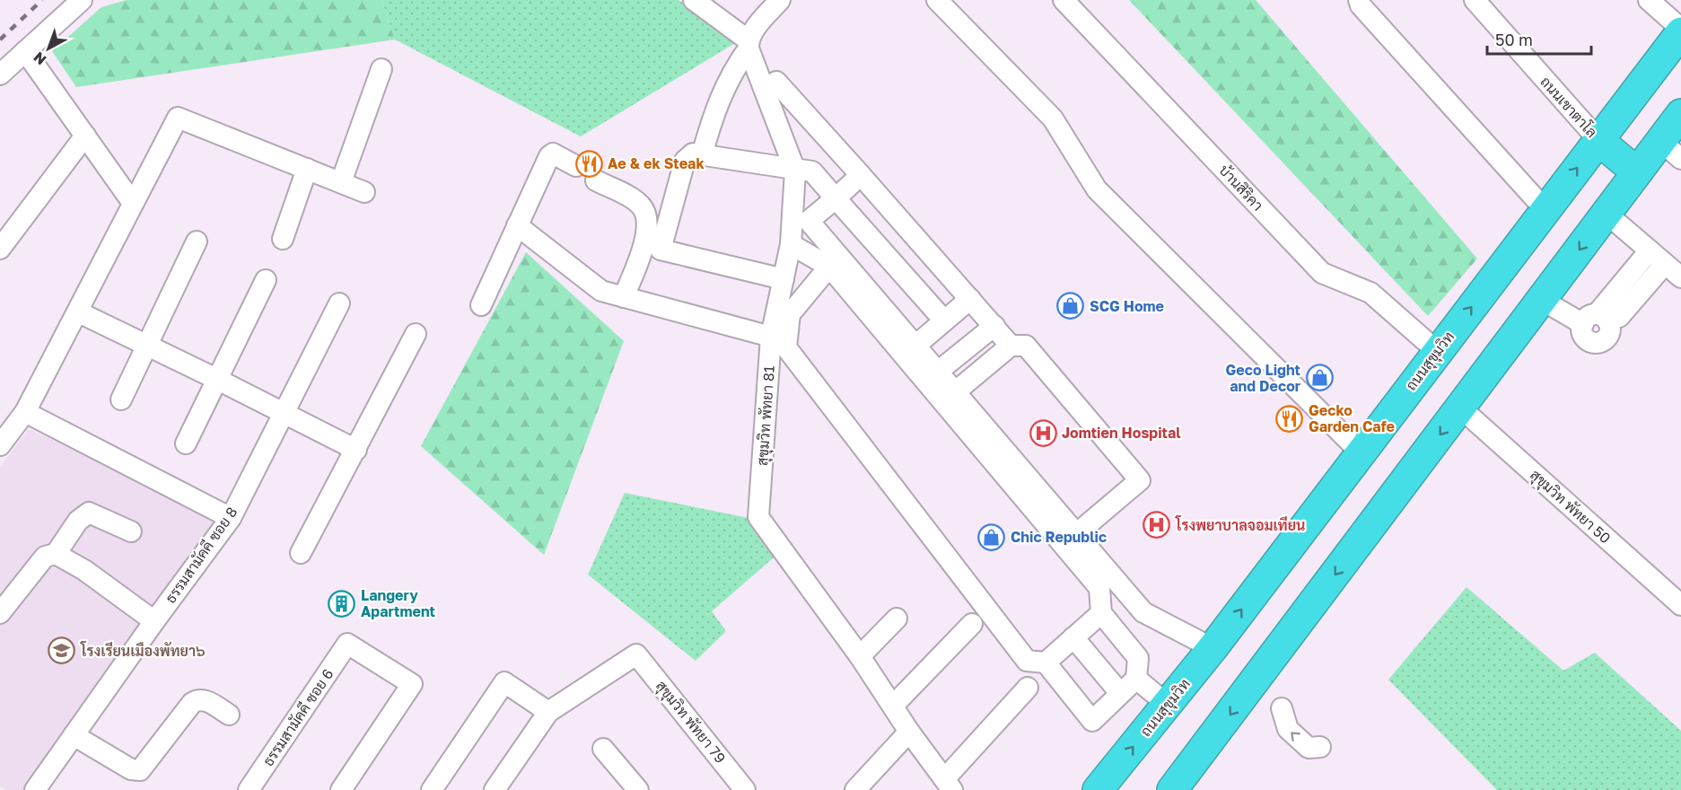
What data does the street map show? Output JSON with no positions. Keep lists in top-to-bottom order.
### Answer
{
  "streets": {
    "highway": ["ถนนสุขุมวิท"],
    "street": [
      "ถนนเขาตาโล",
      "บ้านสิริคา",
      "สุขุมวิท พัทยา 81",
      "สุขุมวิท พัทยา 50",
      "ธรรมสามัคคี ซอย 8",
      "ธรรมสามัคคี ซอย 6",
      "สุขุมวิท พัทยา 79"
    ]
  },
  "crossings": [
    ["ถนนเขาตาโล", "ถนนสุขุมวิท"],
    ["บ้านสิริคา", "ถนนสุขุมวิท"]
  ],
  "places": {
    "restaurant": ["Ae & ek Steak", "Gecko Garden Cafe"],
    "shop": ["SCG Home", "Geco Light and Decor", "Chic Republic"],
    "hospital": ["Jomtien Hospital", "โรงพยาบาลจอมเทียน"],
    "building": ["Langery Apartment"],
    "school or university": ["โรงเรียนเมืองพัทยา๖"]
  },
  "scale_bar": "50 m",
  "north": "bottom left"
}
